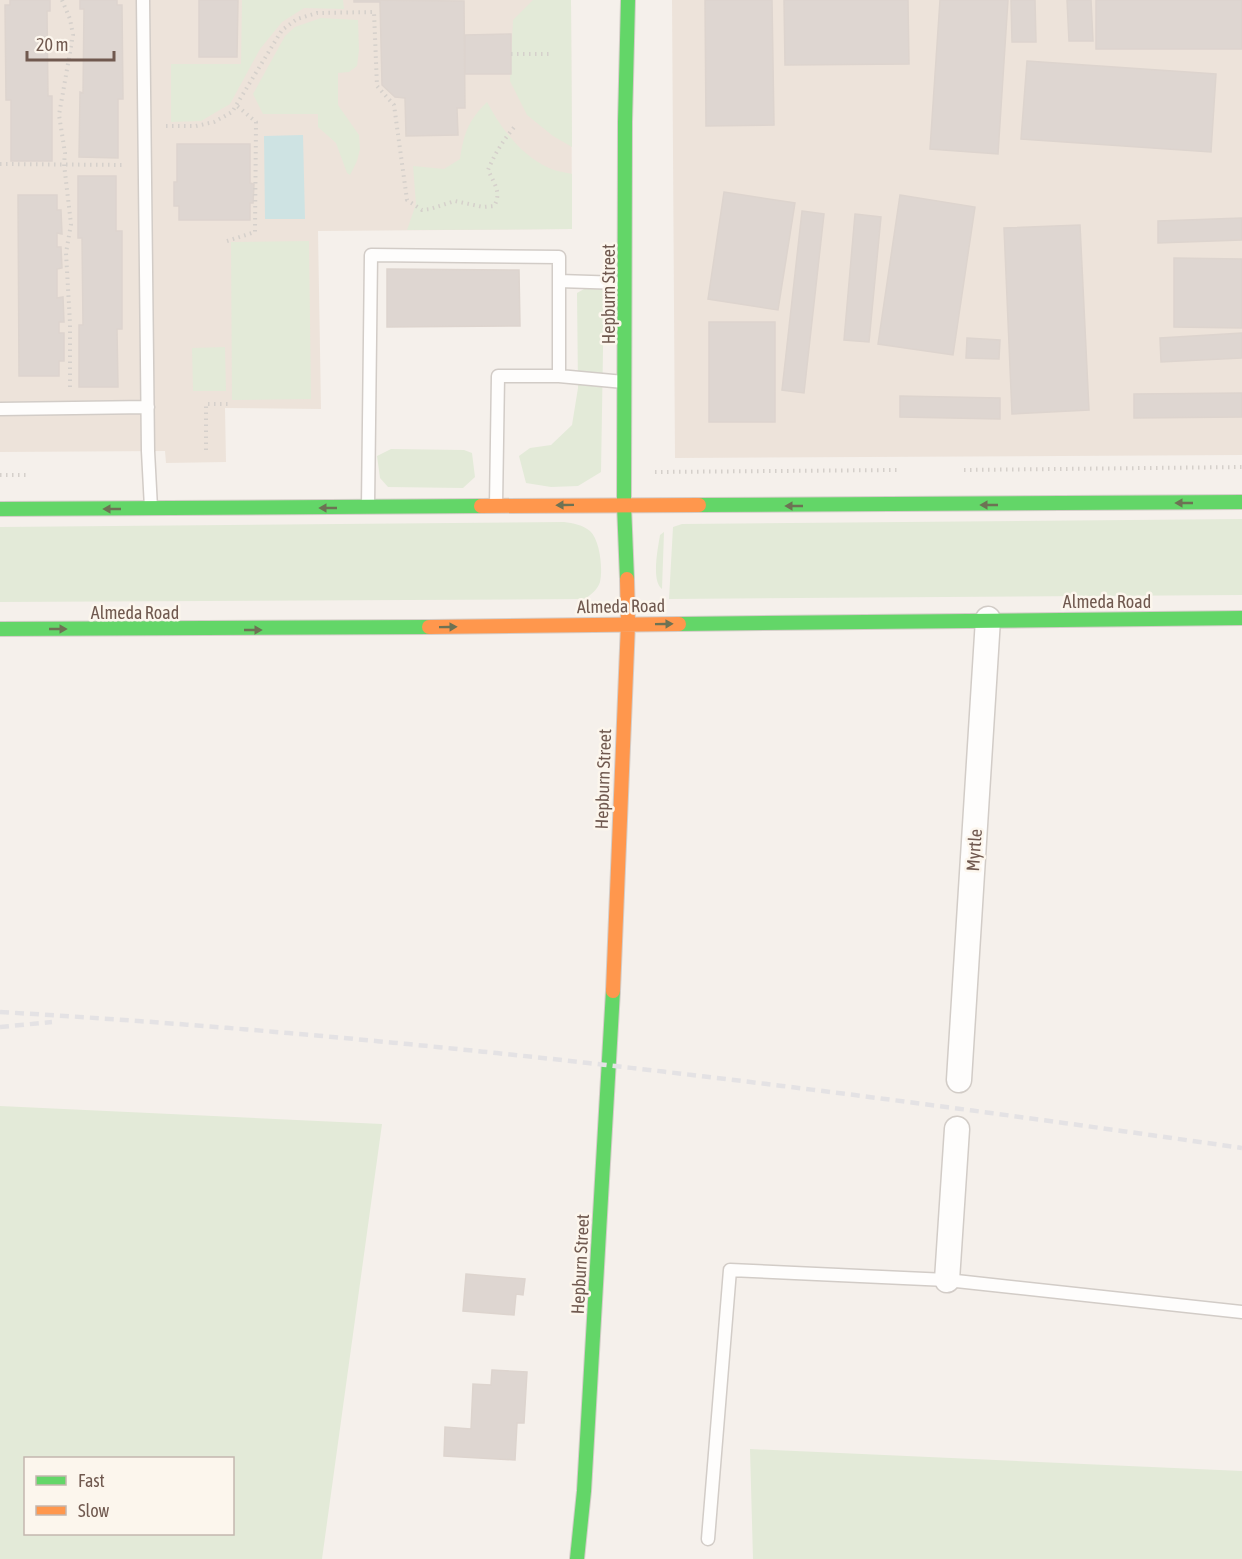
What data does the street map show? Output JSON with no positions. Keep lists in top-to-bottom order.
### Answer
{
  "streets": {
    "main road": ["Hepburn Street", "Almeda Road"],
    "street": ["Myrtle"]
  },
  "crossings": [
    ["Hepburn Street", "Almeda Road"],
    ["Almeda Road", "Myrtle"]
  ],
  "legend": ["Fast", "Slow"],
  "scale_bar": "20 m"
}
